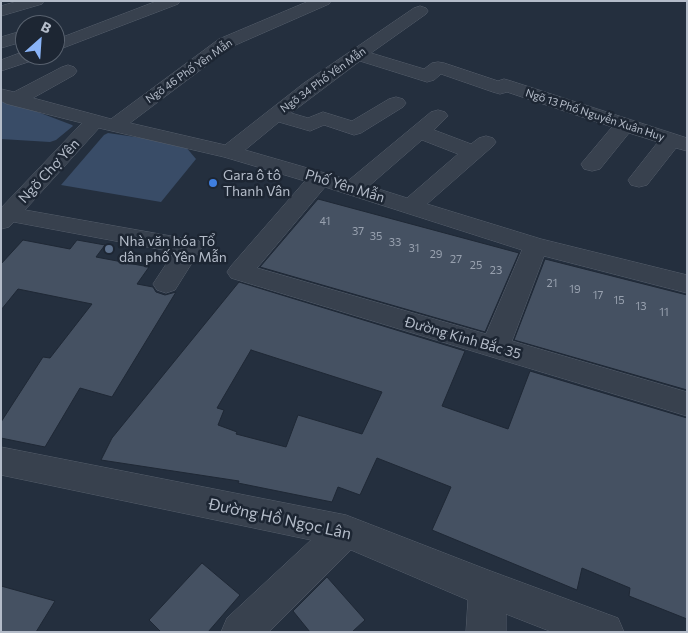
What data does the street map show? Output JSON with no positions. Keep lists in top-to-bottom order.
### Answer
{
  "streets": {
    "street": [
      "Ngõ 46 Phố Yên Mẫn",
      "Ngõ 34 Phố Yên Mẫn",
      "Ngõ 13 Phố Nguyễn Xuân Huy",
      "Ngõ Chợ Yên",
      "Phố Yên Mẫn",
      "Đường Kinh Bắc 35",
      "Đường Hồ Ngọc Lân"
    ]
  },
  "crossings": [
    ["Ngõ 46 Phố Yên Mẫn", "Ngõ Chợ Yên"],
    ["Ngõ 46 Phố Yên Mẫn", "Phố Yên Mẫn"],
    ["Ngõ 34 Phố Yên Mẫn", "Ngõ 13 Phố Nguyễn Xuân Huy"],
    ["Ngõ 34 Phố Yên Mẫn", "Phố Yên Mẫn"],
    ["Ngõ Chợ Yên", "Phố Yên Mẫn"],
    ["Phố Yên Mẫn", "Đường Kinh Bắc 35"]
  ],
  "places": ["Gara ô tô Thanh Vân", "Nhà văn hóa Tổ dân phố Yên Mẫn"],
  "house_numbers": [
    "41",
    "37",
    "35",
    "33",
    "31",
    "29",
    "27",
    "25",
    "23",
    "21",
    "19",
    "17",
    "15",
    "13",
    "11"
  ],
  "north": "top right"
}
